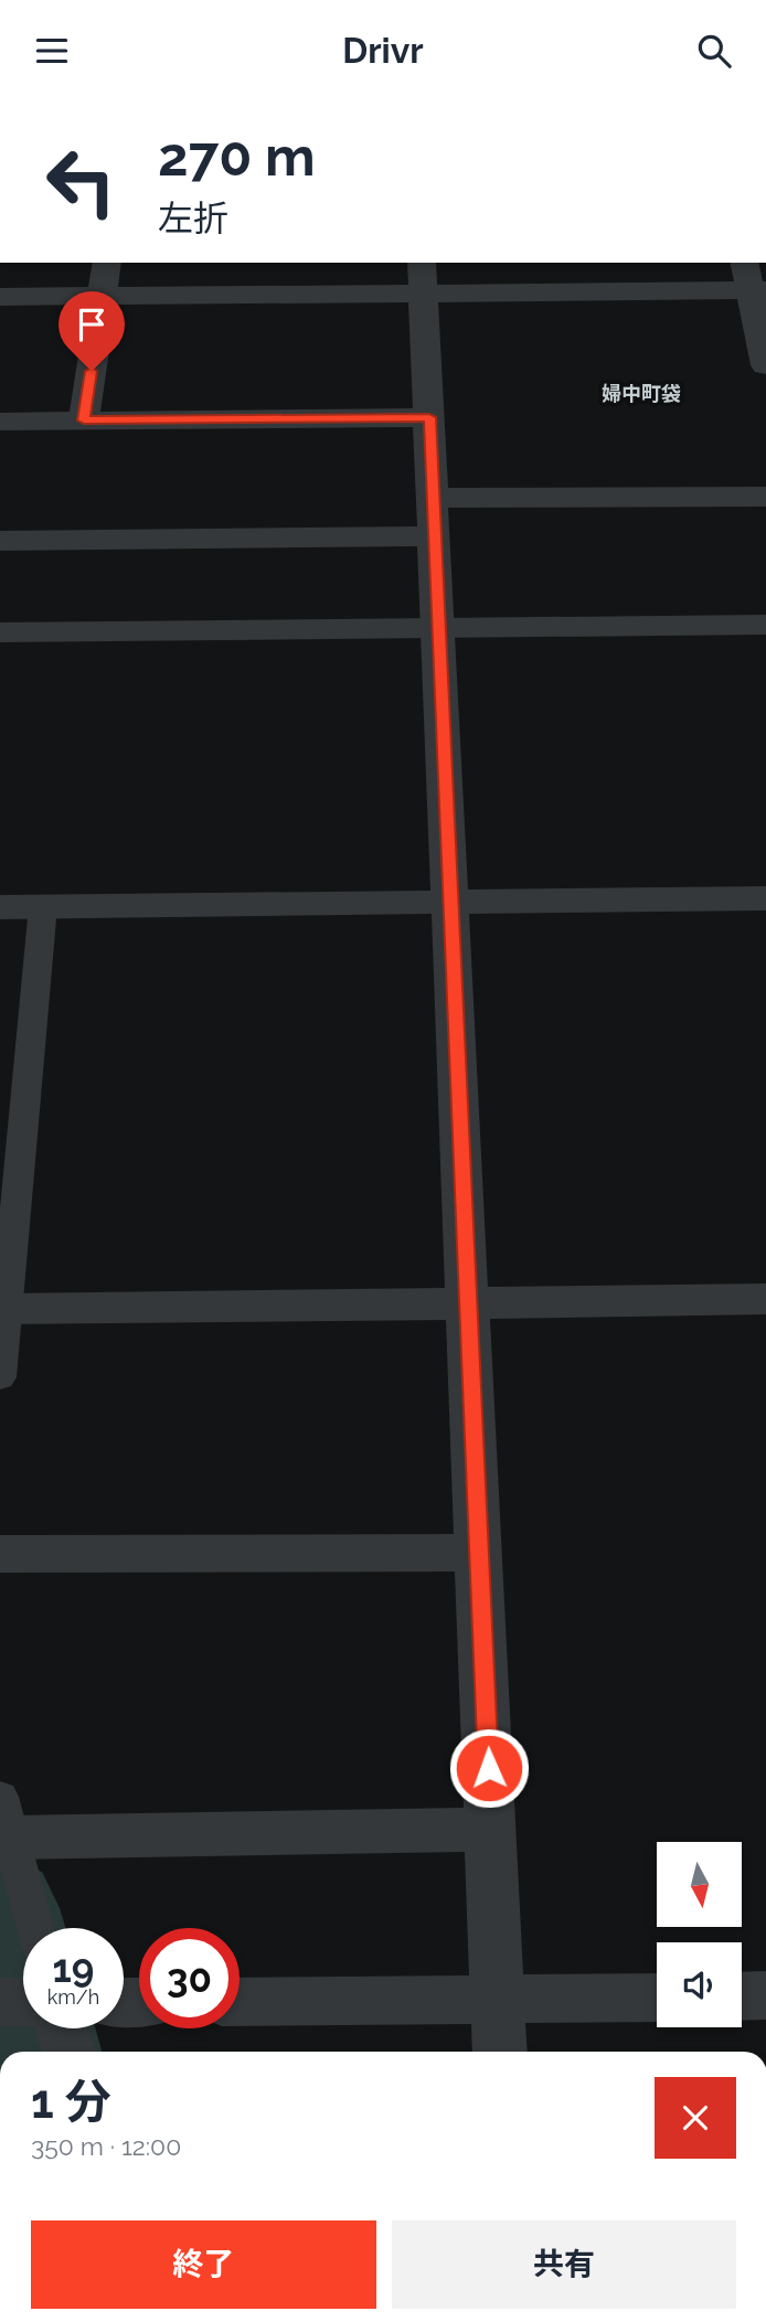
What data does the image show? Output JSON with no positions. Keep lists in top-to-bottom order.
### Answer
{
  "districts": ["婦中町袋"],
  "north": "bottom",
  "page": {
    "header": "Drivr",
    "turn": ["270 m", "左折"],
    "speed": "19 km/h",
    "limit": "30",
    "heading": ["1 分", "350 m · 12:00"],
    "buttons": ["終了", "共有"]
  }
}
